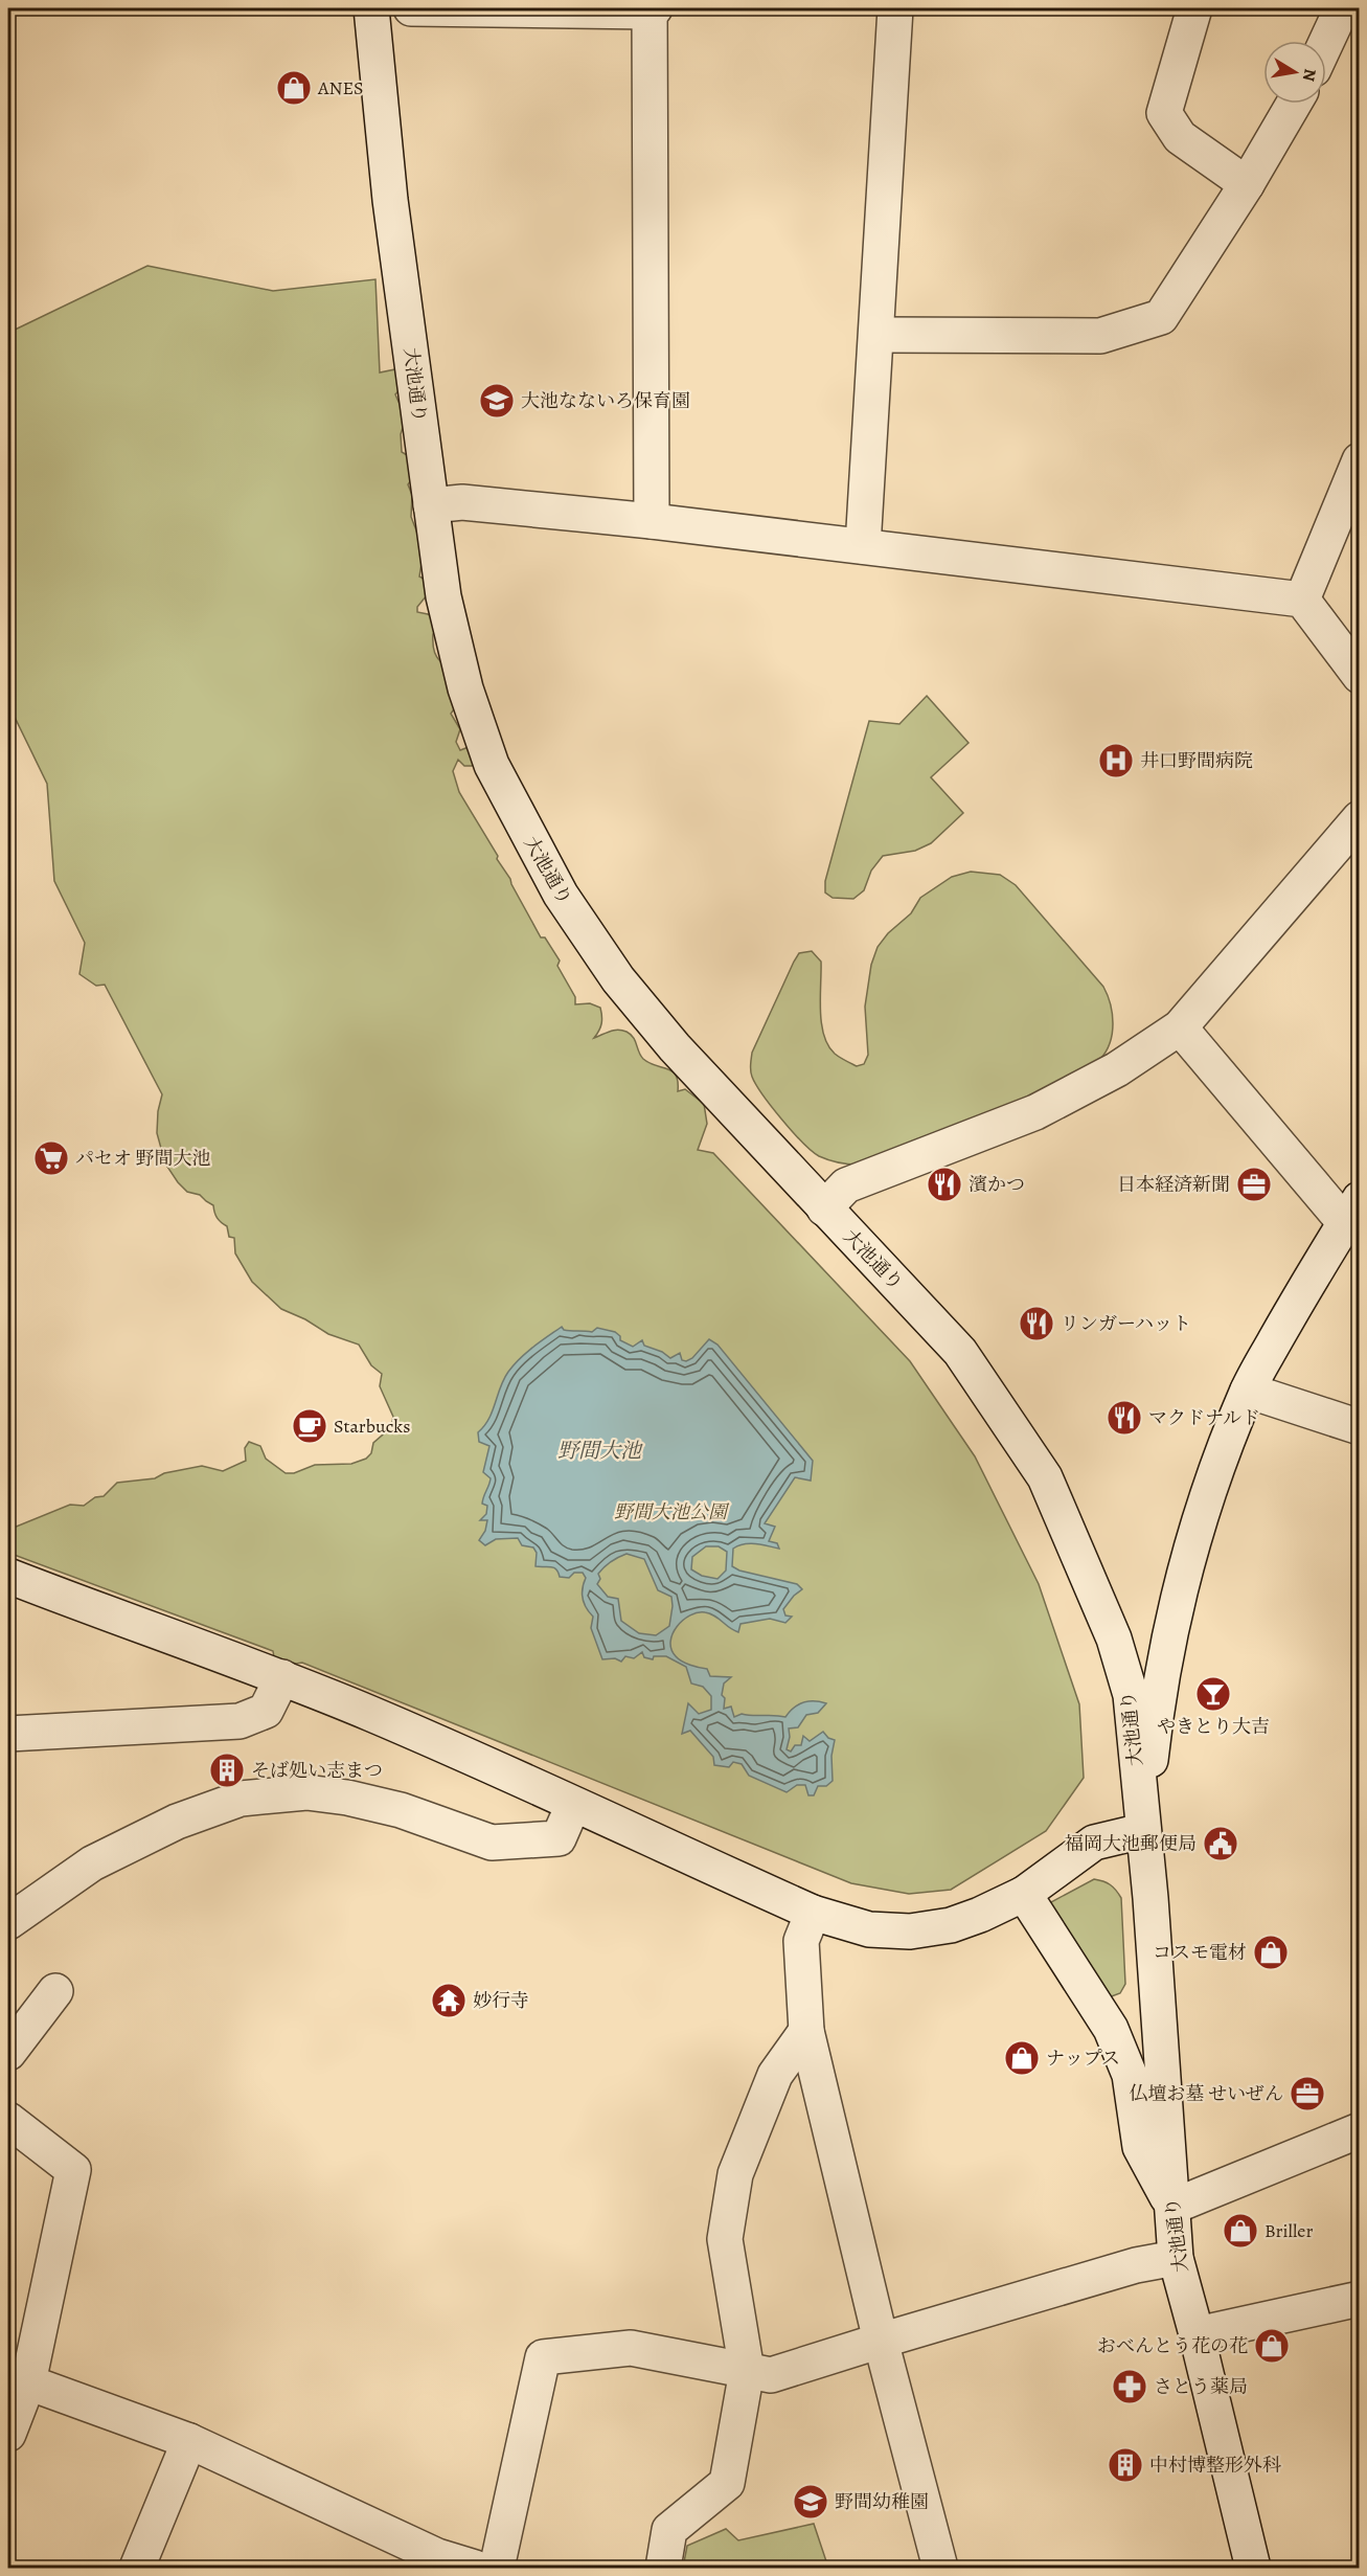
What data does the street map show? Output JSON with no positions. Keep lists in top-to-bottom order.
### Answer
{
  "streets": {
    "street": ["大池通り"]
  },
  "water": ["野間大池"],
  "parks": ["野間大池公園"],
  "places": {
    "shop": [
      "ANES",
      "コスモ電材",
      "ナップス",
      "Briller",
      "おべんとう花の花"
    ],
    "school or university": ["大池なないろ保育園", "野間幼稚園"],
    "hospital": ["井口野間病院"],
    "supermarket": ["パセオ 野間大池"],
    "restaurant": ["濱かつ", "リンガーハット", "マクドナルド"],
    "office": ["日本経済新聞", "仏壇お墓 せいぜん"],
    "cafe": ["Starbucks"],
    "bar": ["やきとり大吉"],
    "building": ["そば処い志まつ", "中村博整形外科"],
    "public building": ["福岡大池郵便局"],
    "temple": ["妙行寺"],
    "pharmacy": ["さとう薬局"]
  },
  "north": "right"
}
